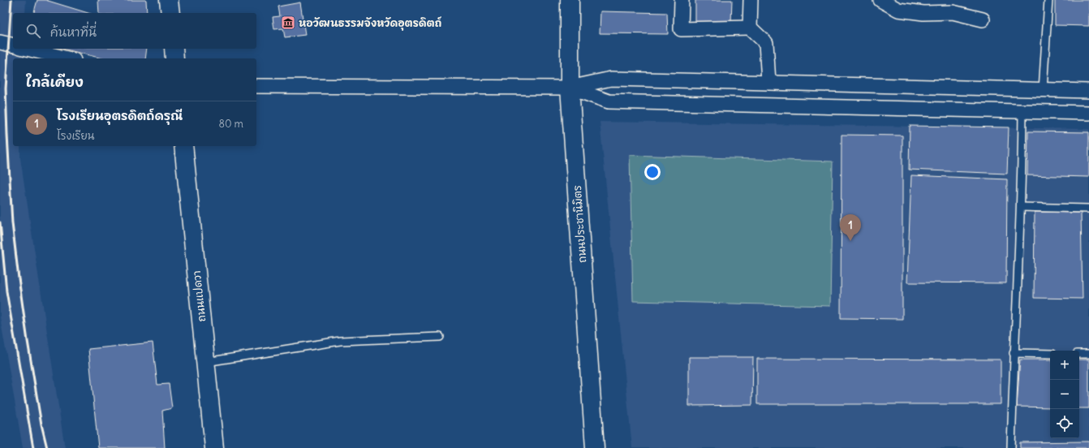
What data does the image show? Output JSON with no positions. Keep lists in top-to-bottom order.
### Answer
{
  "streets": {
    "main road": ["ถนนประชานิมิตร", "ถนนแปดวา"]
  },
  "places": {
    "museum": ["หอวัฒนธรรมจังหวัดอุตรดิตถ์"]
  },
  "page": {
    "search": "ค้นหาที่นี่",
    "heading": "ใกล้เคียง",
    "list": [
      {
        "mark": "1",
        "name": "โรงเรียนอุตรดิตถ์ดรุณี",
        "note": "โรงเรียน",
        "value": "80 m"
      }
    ],
    "pins": "1",
    "map_buttons": ["+", "−"]
  }
}
